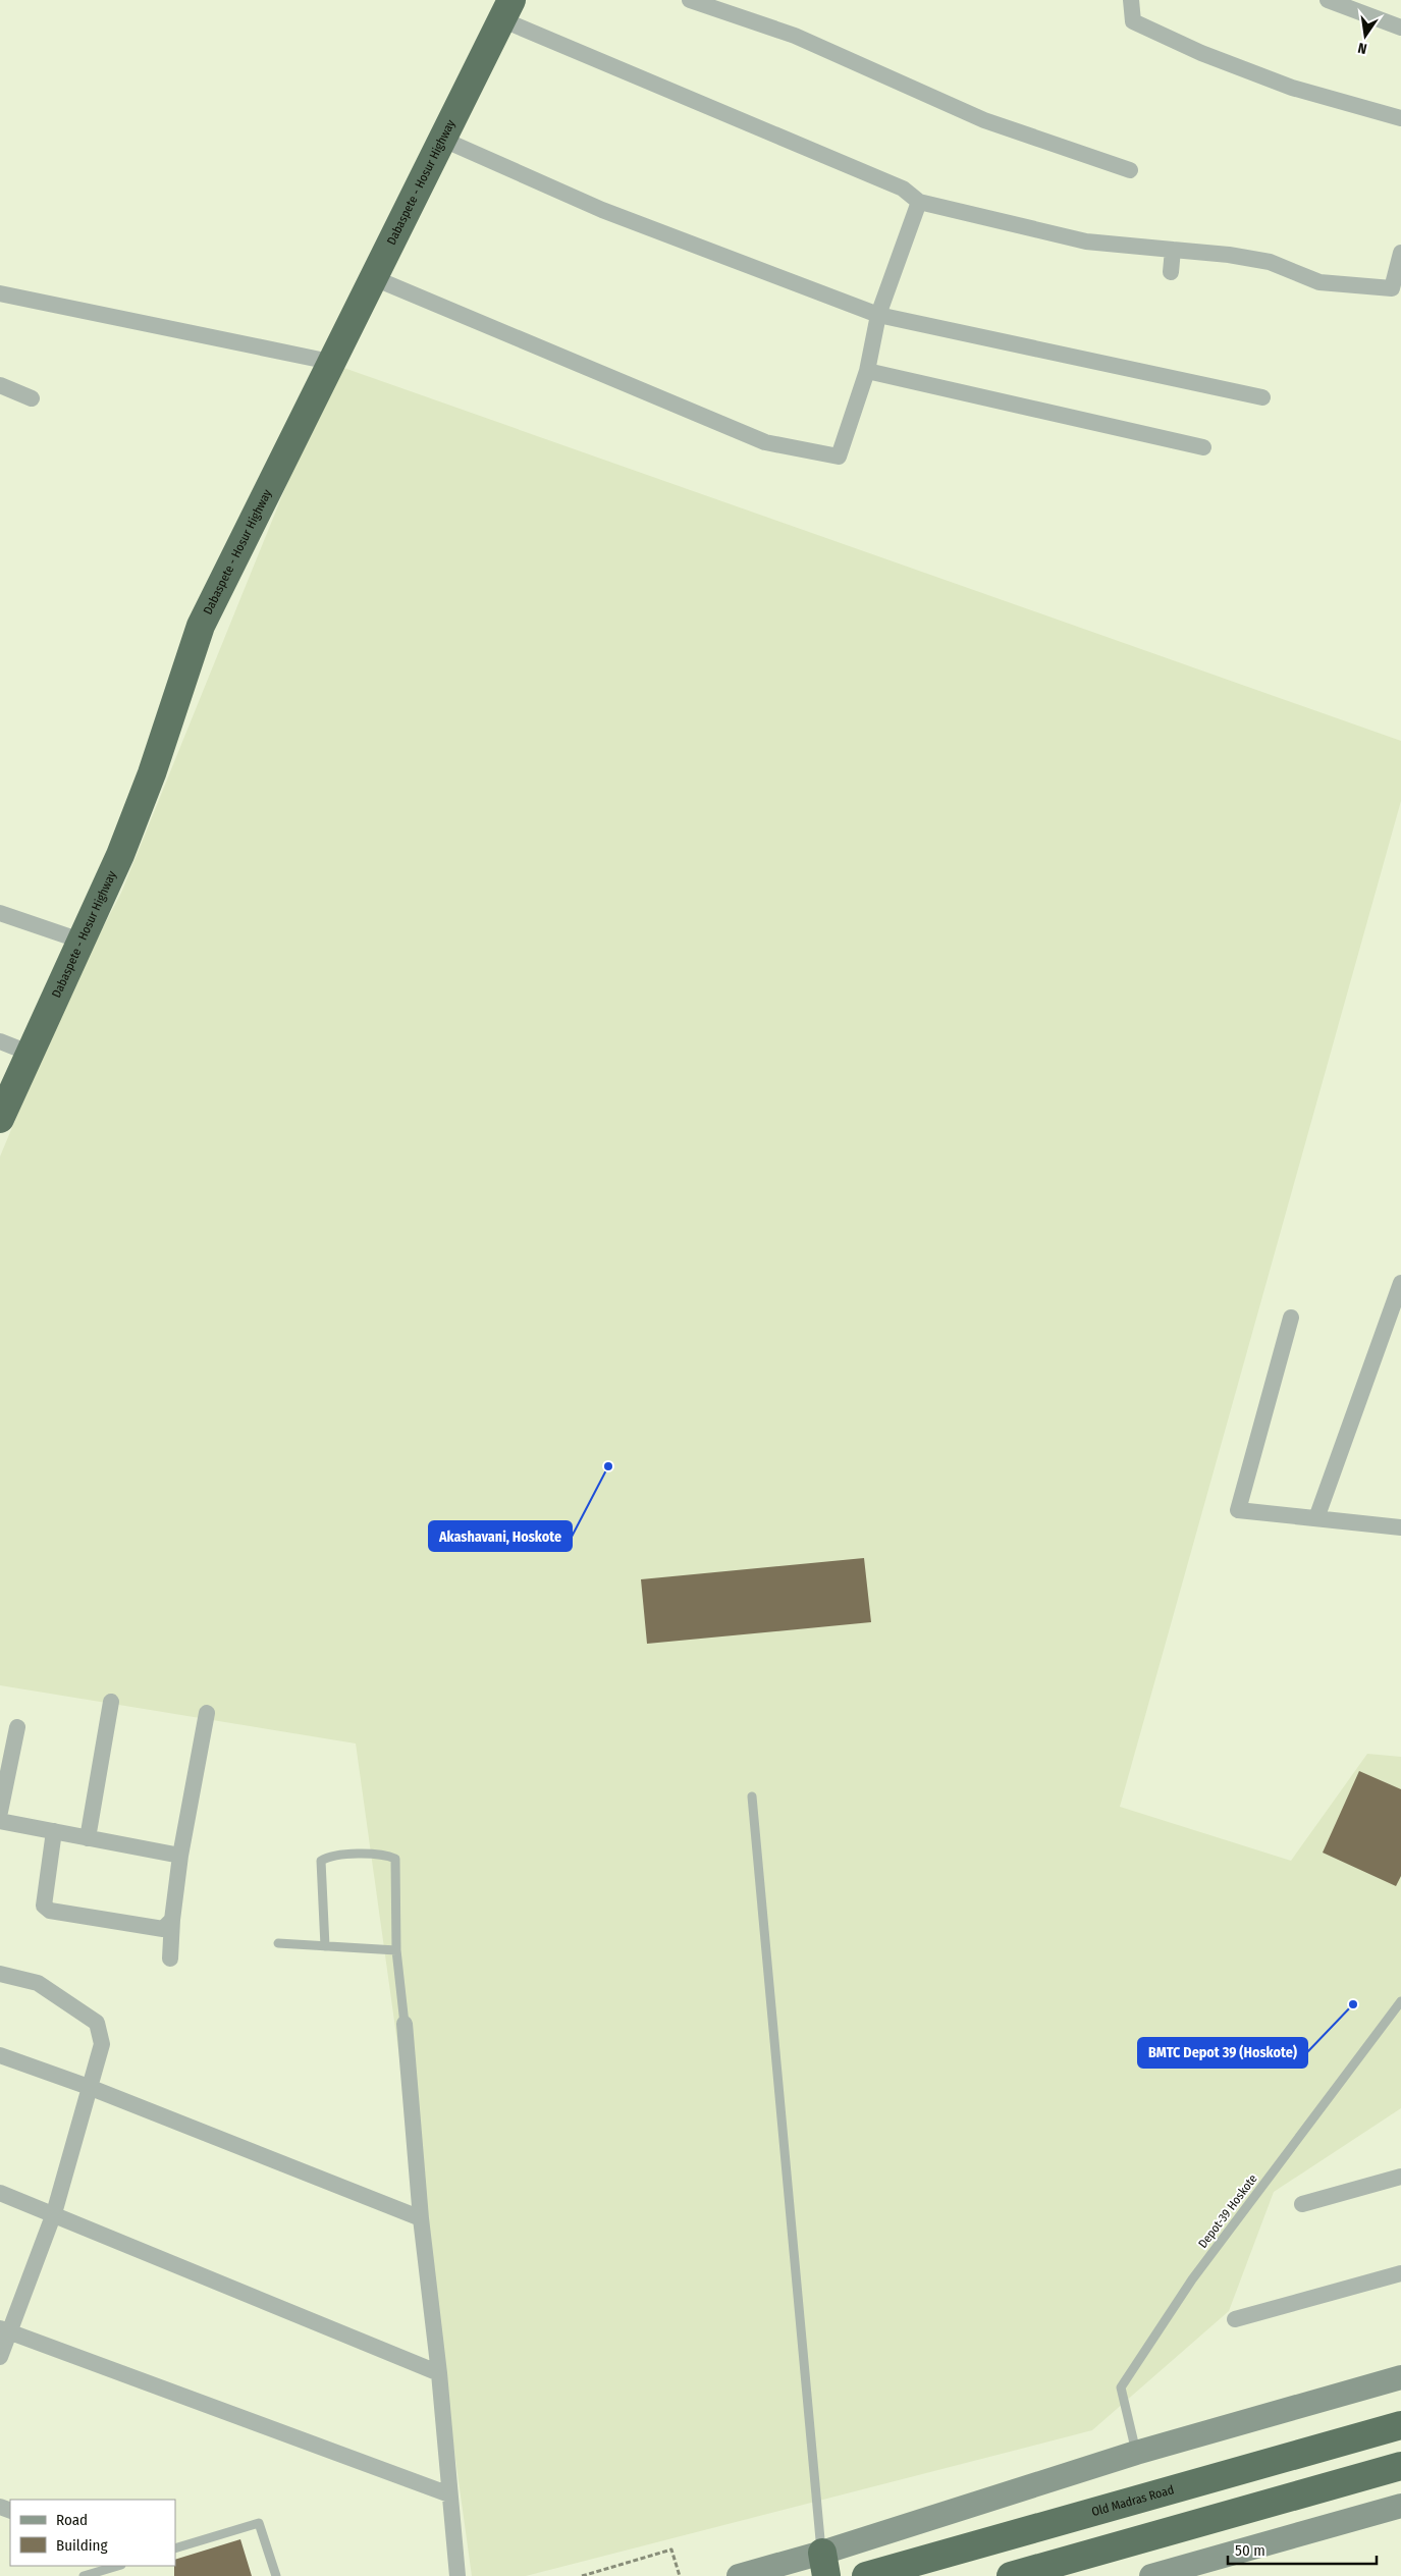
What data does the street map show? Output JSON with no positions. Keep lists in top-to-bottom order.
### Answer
{
  "streets": {
    "highway": ["Dabaspete - Hosur Highway", "Old Madras Road"],
    "lane": ["Depot-39 Hoskote"]
  },
  "places": ["Akashavani, Hoskote", "BMTC Depot 39 (Hoskote)"],
  "legend": ["Road", "Building"],
  "scale_bar": "50 m",
  "north": "bottom"
}
